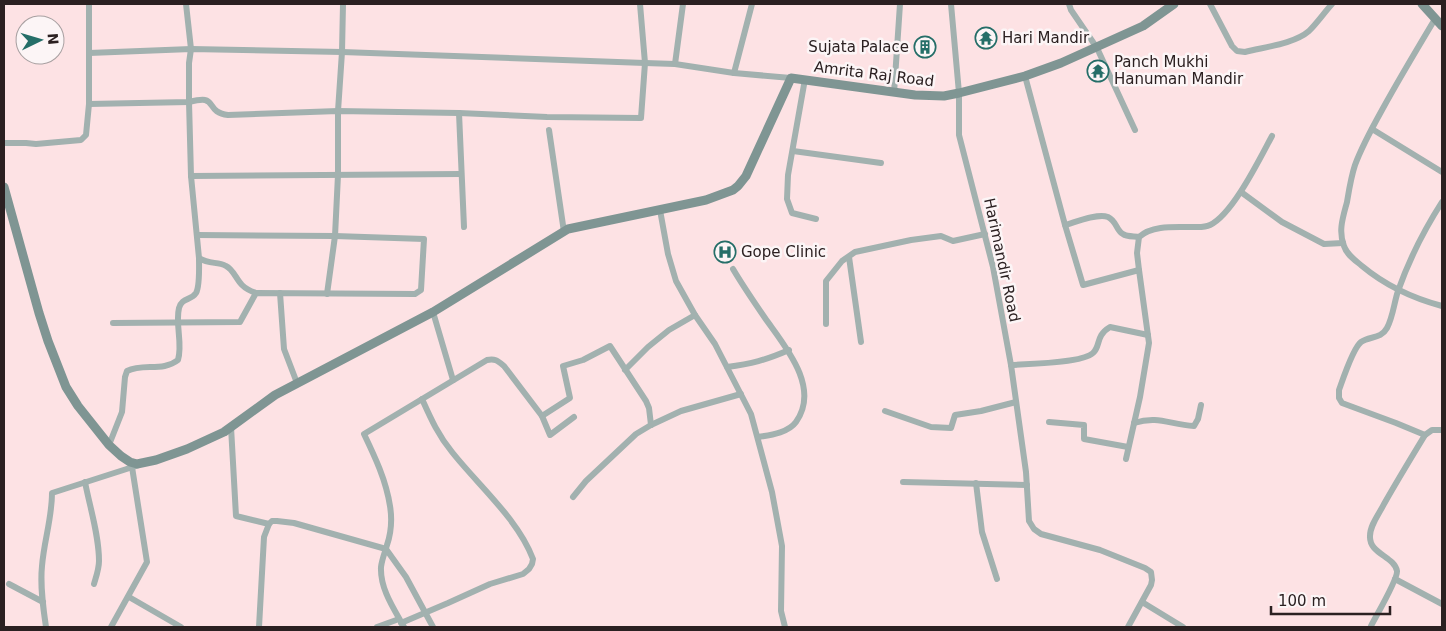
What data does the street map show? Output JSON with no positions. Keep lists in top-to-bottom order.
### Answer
{
  "streets": {
    "main road": ["Amrita Raj Road"],
    "street": ["Harimandir Road"]
  },
  "crossings": [
    ["Amrita Raj Road", "Harimandir Road"]
  ],
  "places": {
    "temple": ["Hari Mandir", "Panch Mukhi Hanuman Mandir"],
    "building": ["Sujata Palace"],
    "hospital": ["Gope Clinic"]
  },
  "scale_bar": "100 m",
  "north": "right"
}
